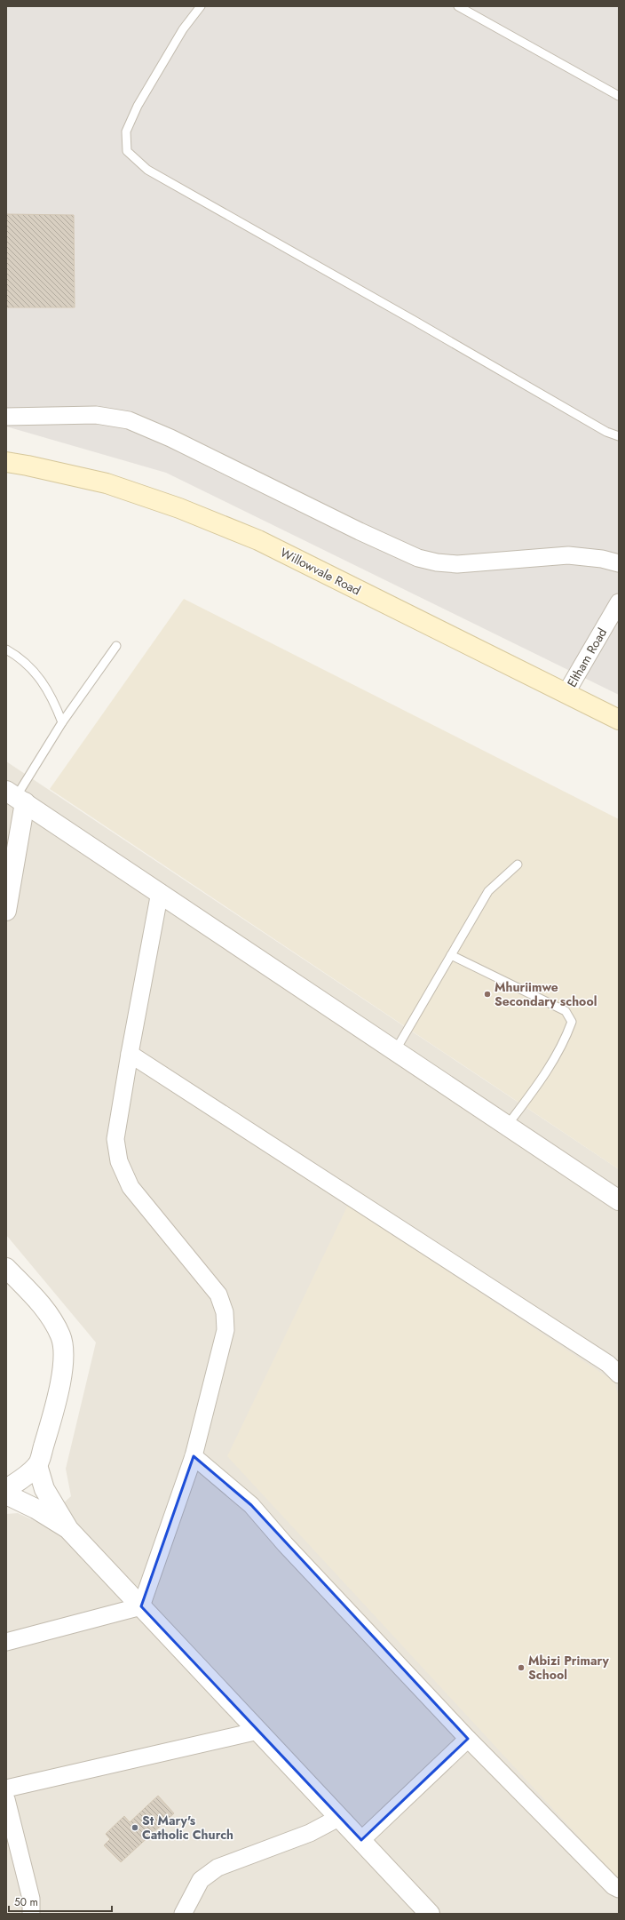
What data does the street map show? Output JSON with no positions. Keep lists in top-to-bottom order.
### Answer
{
  "streets": {
    "main road": ["Willowvale Road"],
    "street": ["Eltham Road"]
  },
  "crossings": [
    ["Willowvale Road", "Eltham Road"]
  ],
  "places": ["Mhuriimwe Secondary school", "Mbizi Primary School", "St Mary's Catholic Church"],
  "scale_bar": "50 m"
}
